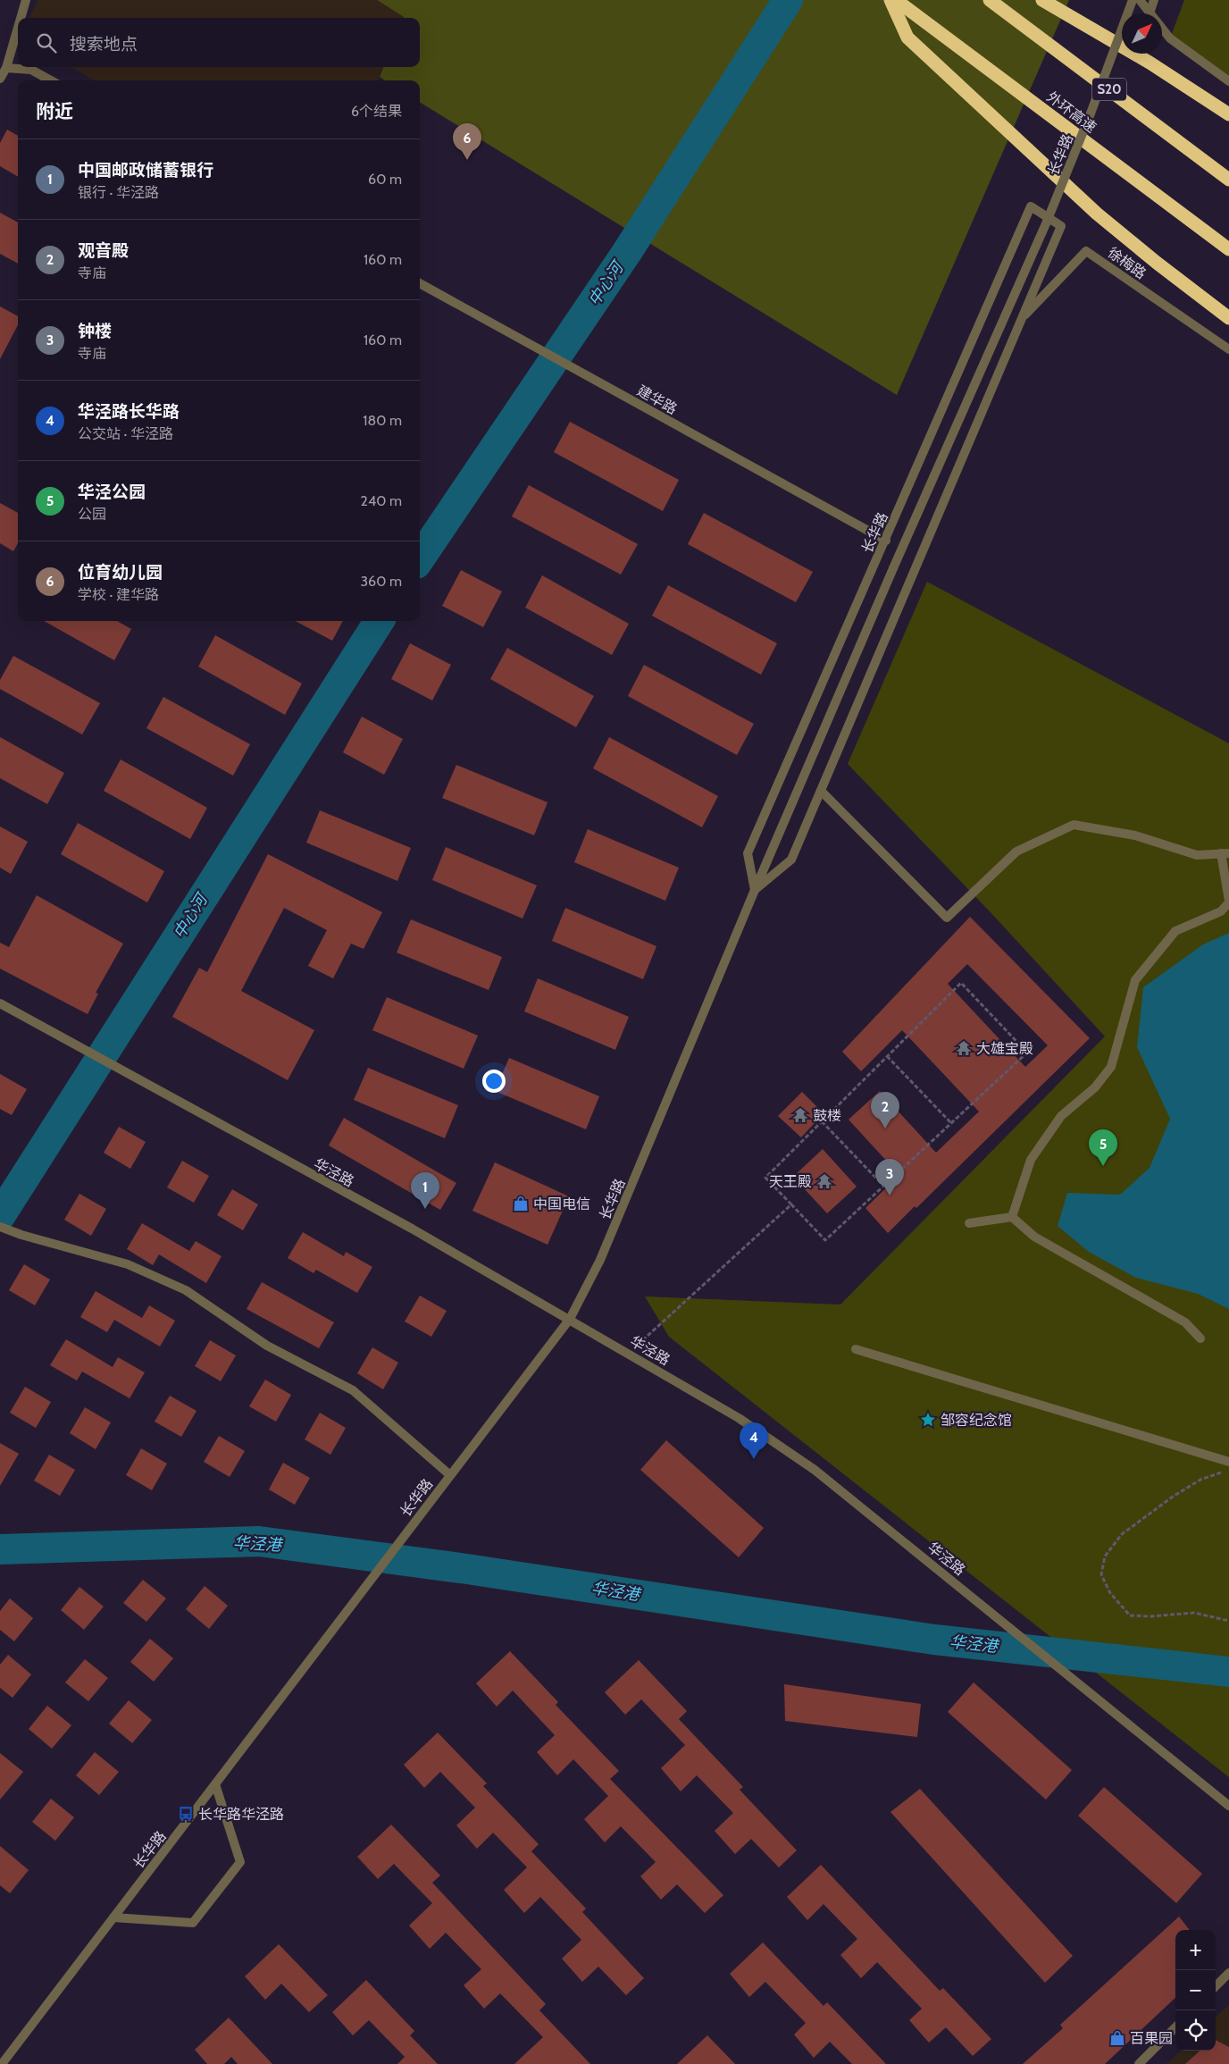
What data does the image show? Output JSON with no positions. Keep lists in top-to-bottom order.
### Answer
{
  "streets": {
    "highway": ["S20", "外环高速"],
    "street": [
      "长华路",
      "徐梅路",
      "建华路",
      "华泾路"
    ]
  },
  "crossings": [
    ["长华路", "徐梅路"],
    ["长华路", "建华路"],
    ["长华路", "华泾路"]
  ],
  "water": ["中心河", "华泾港"],
  "places": {
    "temple": ["大雄宝殿", "鼓楼", "天王殿"],
    "shop": ["中国电信", "百果园"],
    "place": ["邹容纪念馆"],
    "bus stop": ["长华路华泾路"]
  },
  "north": "top right",
  "page": {
    "search": "搜索地点",
    "heading": ["附近", "6个结果"],
    "pins": [
      "6",
      "2",
      "5",
      "3",
      "1",
      "4"
    ],
    "list": [
      {
        "mark": "1",
        "name": "中国邮政储蓄银行",
        "note": "银行 · 华泾路",
        "value": "60 m"
      },
      {
        "mark": "2",
        "name": "观音殿",
        "note": "寺庙",
        "value": "160 m"
      },
      {
        "mark": "3",
        "name": "钟楼",
        "note": "寺庙",
        "value": "160 m"
      },
      {
        "mark": "4",
        "name": "华泾路长华路",
        "note": "公交站 · 华泾路",
        "value": "180 m"
      },
      {
        "mark": "5",
        "name": "华泾公园",
        "note": "公园",
        "value": "240 m"
      },
      {
        "mark": "6",
        "name": "位育幼儿园",
        "note": "学校 · 建华路",
        "value": "360 m"
      }
    ],
    "map_buttons": ["+", "−"]
  }
}
